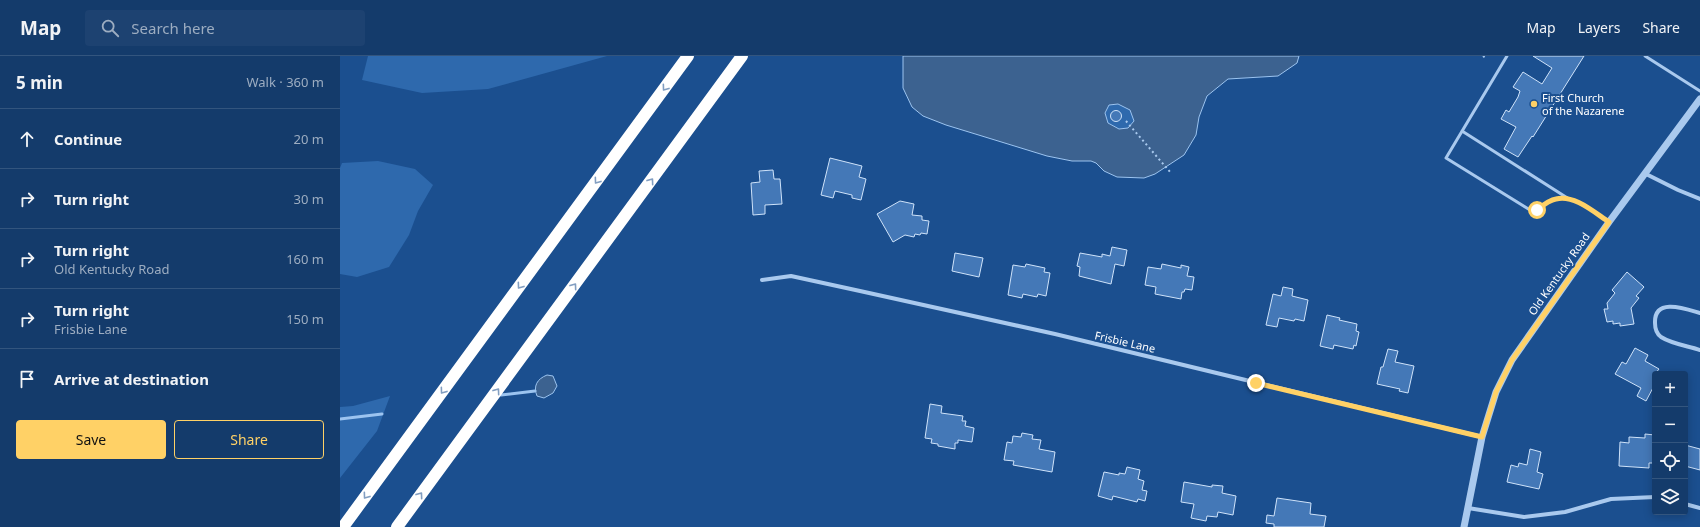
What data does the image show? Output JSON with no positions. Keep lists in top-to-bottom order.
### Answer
{
  "streets": {
    "street": ["Old Kentucky Road", "Frisbie Lane"]
  },
  "crossings": [
    ["Old Kentucky Road", "Frisbie Lane"]
  ],
  "places": ["First Church of the Nazarene"],
  "page": {
    "header": "Map",
    "search": "Search here",
    "nav": ["Map", "Layers", "Share"],
    "heading": ["5 min", "Walk · 360 m"],
    "list": [
      ["Continue", "20 m"],
      ["Turn right", "30 m"],
      ["Turn right", "Old Kentucky Road", "160 m"],
      ["Turn right", "Frisbie Lane", "150 m"],
      "Arrive at destination"
    ],
    "map_buttons": ["+", "−"],
    "buttons": ["Save", "Share"]
  }
}
